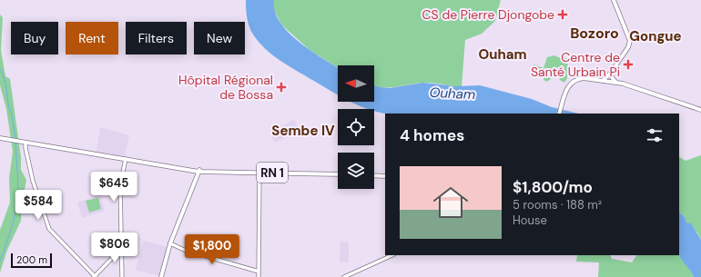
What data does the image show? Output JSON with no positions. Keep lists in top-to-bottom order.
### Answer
{
  "streets": {
    "main road": ["RN 1"]
  },
  "districts": [
    "Bozoro",
    "Gongue",
    "Ouham",
    "Sembe IV"
  ],
  "water": ["Ouham"],
  "places": {
    "health": ["CS de Pierre Djongobe", "Centre de Santé Urbain Pi", "Hôpital Régional de Bossa"]
  },
  "scale_bar": "200 m",
  "north": "left",
  "page": {
    "chip": [
      "Buy",
      "Rent",
      "Filters",
      "New"
    ],
    "heading": "4 homes",
    "list": [
      {
        "name": "$1,800/mo",
        "note": "5 rooms · 188 m² · House"
      }
    ],
    "price": [
      "$645",
      "$584",
      "$806",
      "$1,800"
    ],
    "scale": "200 m"
  }
}
